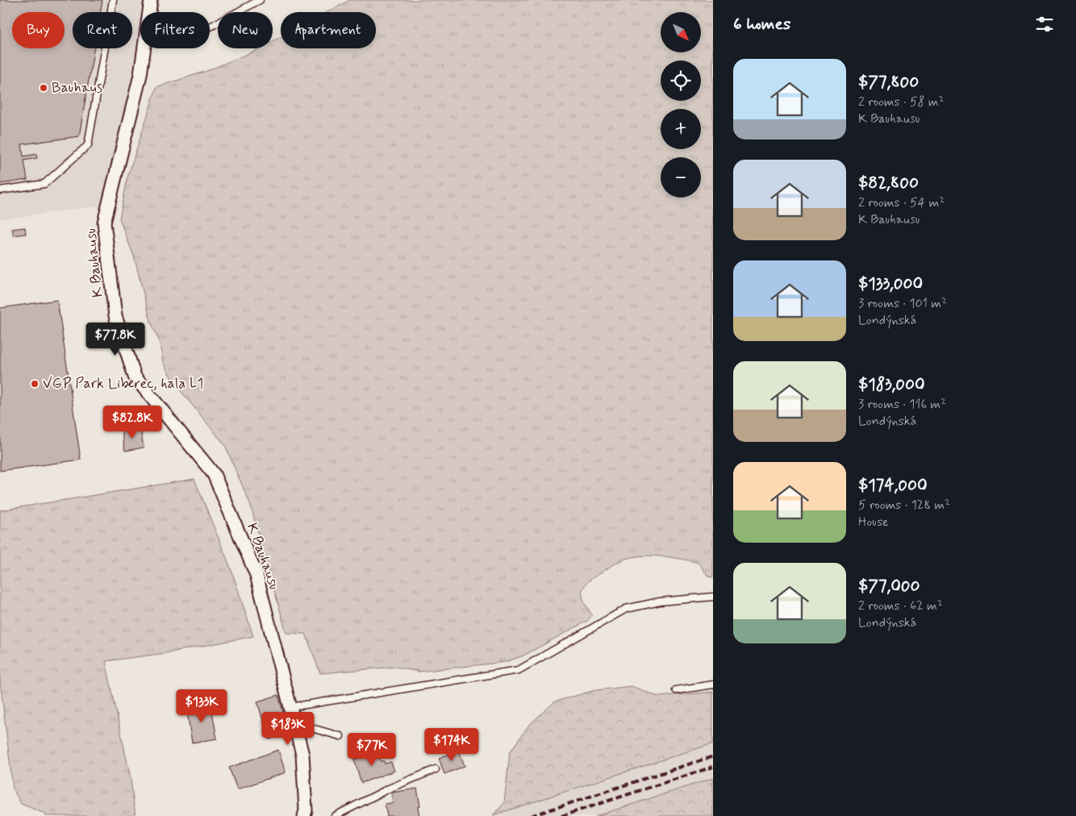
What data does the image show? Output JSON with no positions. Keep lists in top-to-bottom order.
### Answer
{
  "streets": {
    "street": ["K Bauhausu"]
  },
  "places": ["Bauhaus", "VGP Park Liberec, hala L1"],
  "north": "bottom right",
  "page": {
    "heading": "6 homes",
    "map_buttons": ["+", "−"],
    "chip": [
      "Buy",
      "Rent",
      "Filters",
      "New",
      "Apartment"
    ],
    "list": [
      {
        "name": "$77,800",
        "note": "2 rooms · 58 m² · K Bauhausu"
      },
      {
        "name": "$82,800",
        "note": "2 rooms · 54 m² · K Bauhausu"
      },
      {
        "name": "$133,000",
        "note": "3 rooms · 101 m² · Londýnská"
      },
      {
        "name": "$183,000",
        "note": "3 rooms · 116 m² · Londýnská"
      },
      {
        "name": "$174,000",
        "note": "5 rooms · 128 m² · House"
      },
      {
        "name": "$77,000",
        "note": "2 rooms · 62 m² · Londýnská"
      }
    ],
    "price": [
      "$77.8K",
      "$82.8K",
      "$133K",
      "$183K",
      "$174K",
      "$77K"
    ]
  }
}
